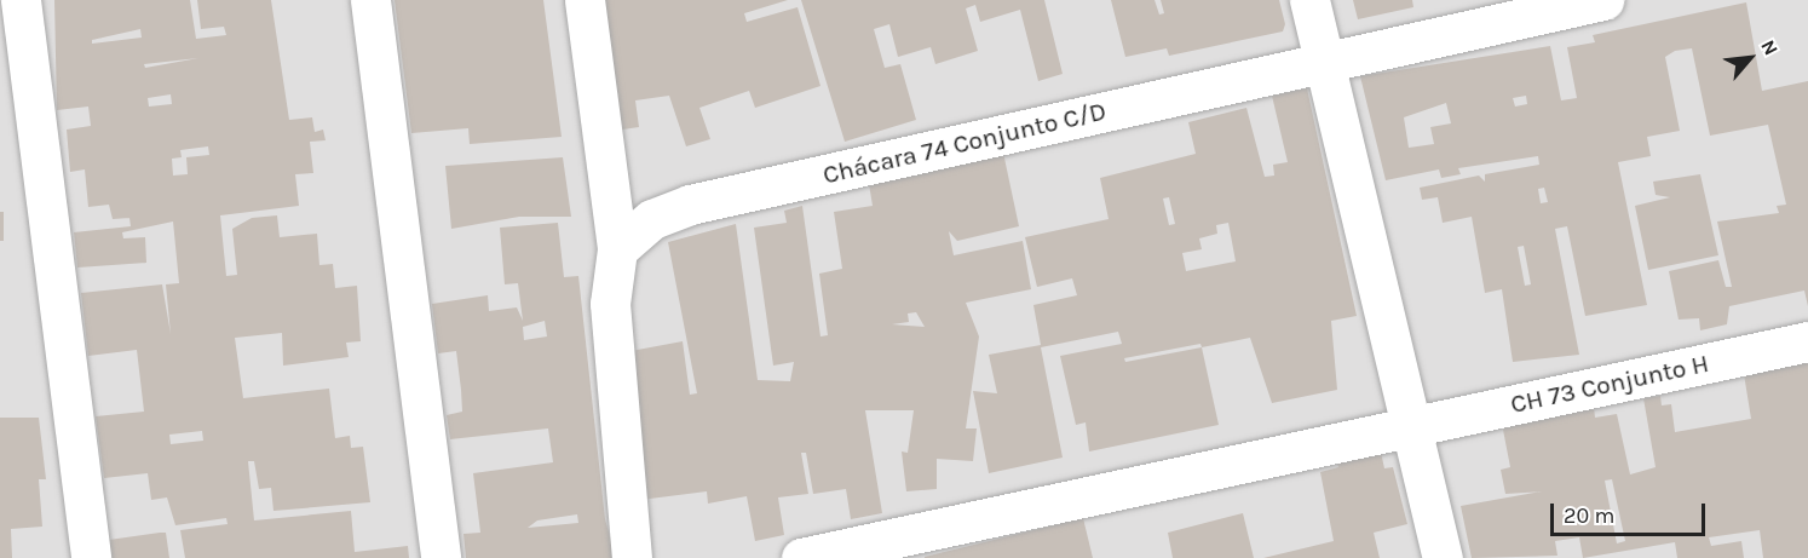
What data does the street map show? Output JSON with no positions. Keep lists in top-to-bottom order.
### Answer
{
  "streets": {
    "street": ["Chácara 74 Conjunto C/D", "CH 73 Conjunto H"]
  },
  "scale_bar": "20 m",
  "north": "top right"
}
